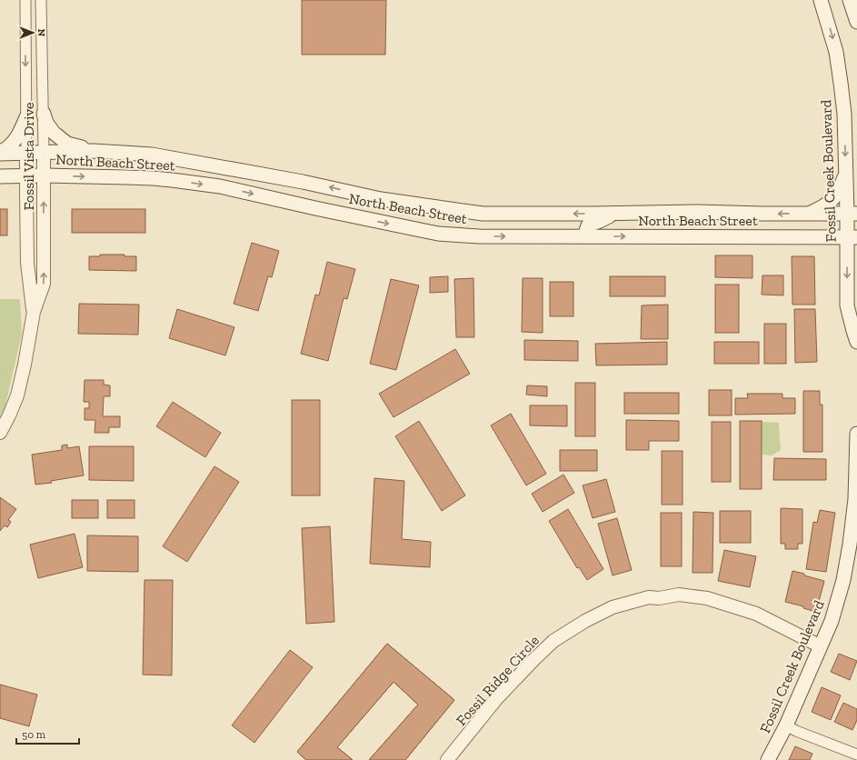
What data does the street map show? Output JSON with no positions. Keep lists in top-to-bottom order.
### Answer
{
  "streets": {
    "main road": ["North Beach Street", "Fossil Creek Boulevard"],
    "street": ["Fossil Vista Drive", "Fossil Ridge Circle"]
  },
  "crossings": [
    ["Fossil Vista Drive", "North Beach Street"],
    ["North Beach Street", "Fossil Creek Boulevard"],
    ["Fossil Creek Boulevard", "Fossil Ridge Circle"]
  ],
  "one_way": ["Fossil Creek Boulevard"],
  "scale_bar": "50 m",
  "north": "right"
}
